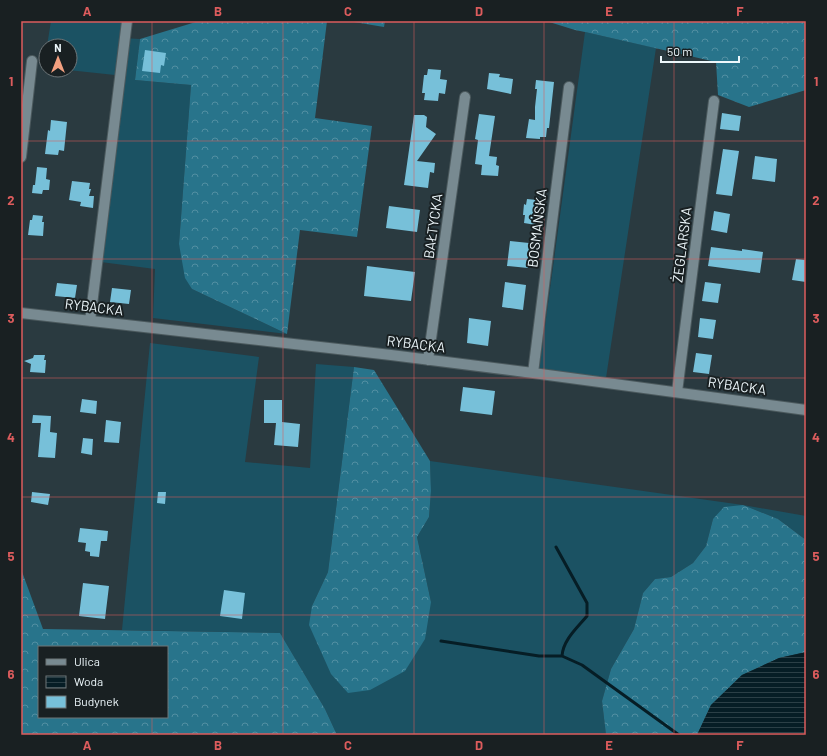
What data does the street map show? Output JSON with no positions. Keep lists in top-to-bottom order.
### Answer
{
  "streets": {
    "street": [
      "BAŁTYCKA",
      "BOSMAŃSKA",
      "ŻEGLARSKA",
      "RYBACKA"
    ]
  },
  "crossings": [
    ["BAŁTYCKA", "RYBACKA"],
    ["BOSMAŃSKA", "RYBACKA"],
    ["ŻEGLARSKA", "RYBACKA"]
  ],
  "legend": ["Ulica", "Woda", "Budynek"],
  "scale_bar": "50 m",
  "north": "top",
  "grid": {
    "columns": [
      "A",
      "B",
      "C",
      "D",
      "E",
      "F"
    ],
    "rows": [
      "1",
      "2",
      "3",
      "4",
      "5",
      "6"
    ]
  }
}
